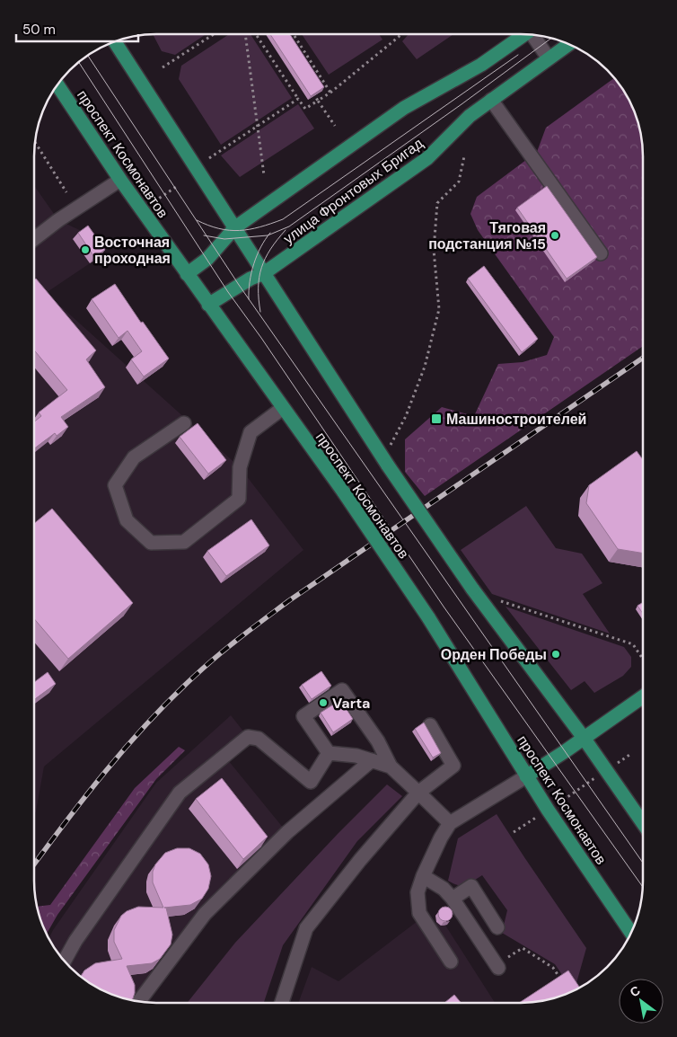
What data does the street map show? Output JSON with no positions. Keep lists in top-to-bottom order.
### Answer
{
  "streets": {
    "main road": ["проспект Космонавтов", "улица Фронтовых Бригад"]
  },
  "crossings": [
    ["проспект Космонавтов", "улица Фронтовых Бригад"]
  ],
  "places": {
    "other": [
      "Тяговая подстанция №15",
      "Восточная проходная",
      "Орден Победы",
      "Varta"
    ],
    "transit": ["Машиностроителей"]
  },
  "scale_bar": "50 m",
  "north": "top left"
}
